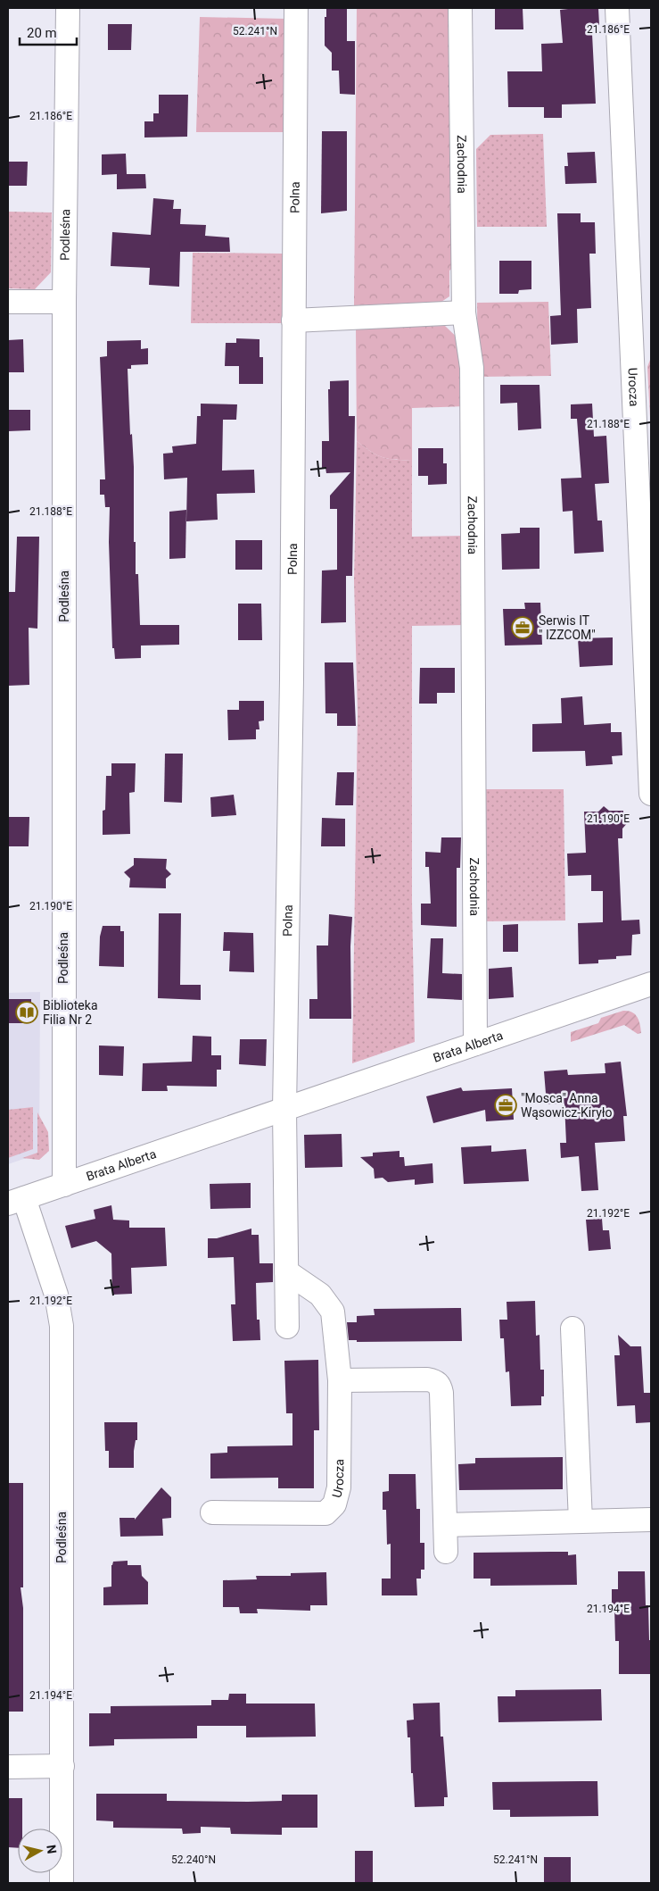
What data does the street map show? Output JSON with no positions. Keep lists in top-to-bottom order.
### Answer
{
  "streets": {
    "street": [
      "Zachodnia",
      "Polna",
      "Podleśna",
      "Urocza",
      "Brata Alberta"
    ]
  },
  "crossings": [
    ["Zachodnia", "Brata Alberta"],
    ["Polna", "Brata Alberta"],
    ["Podleśna", "Brata Alberta"]
  ],
  "places": {
    "office": ["Serwis IT \" IZZCOM\"", "\"Mosca\" Anna Wąsowicz-Kiryło"],
    "library": ["Biblioteka Filia Nr 2"]
  },
  "scale_bar": "20 m",
  "north": "right",
  "coordinates": [
    "21.186°E",
    "52.241°N",
    "21.188°E",
    "21.190°E",
    "21.192°E",
    "21.194°E",
    "52.240°N"
  ]
}
